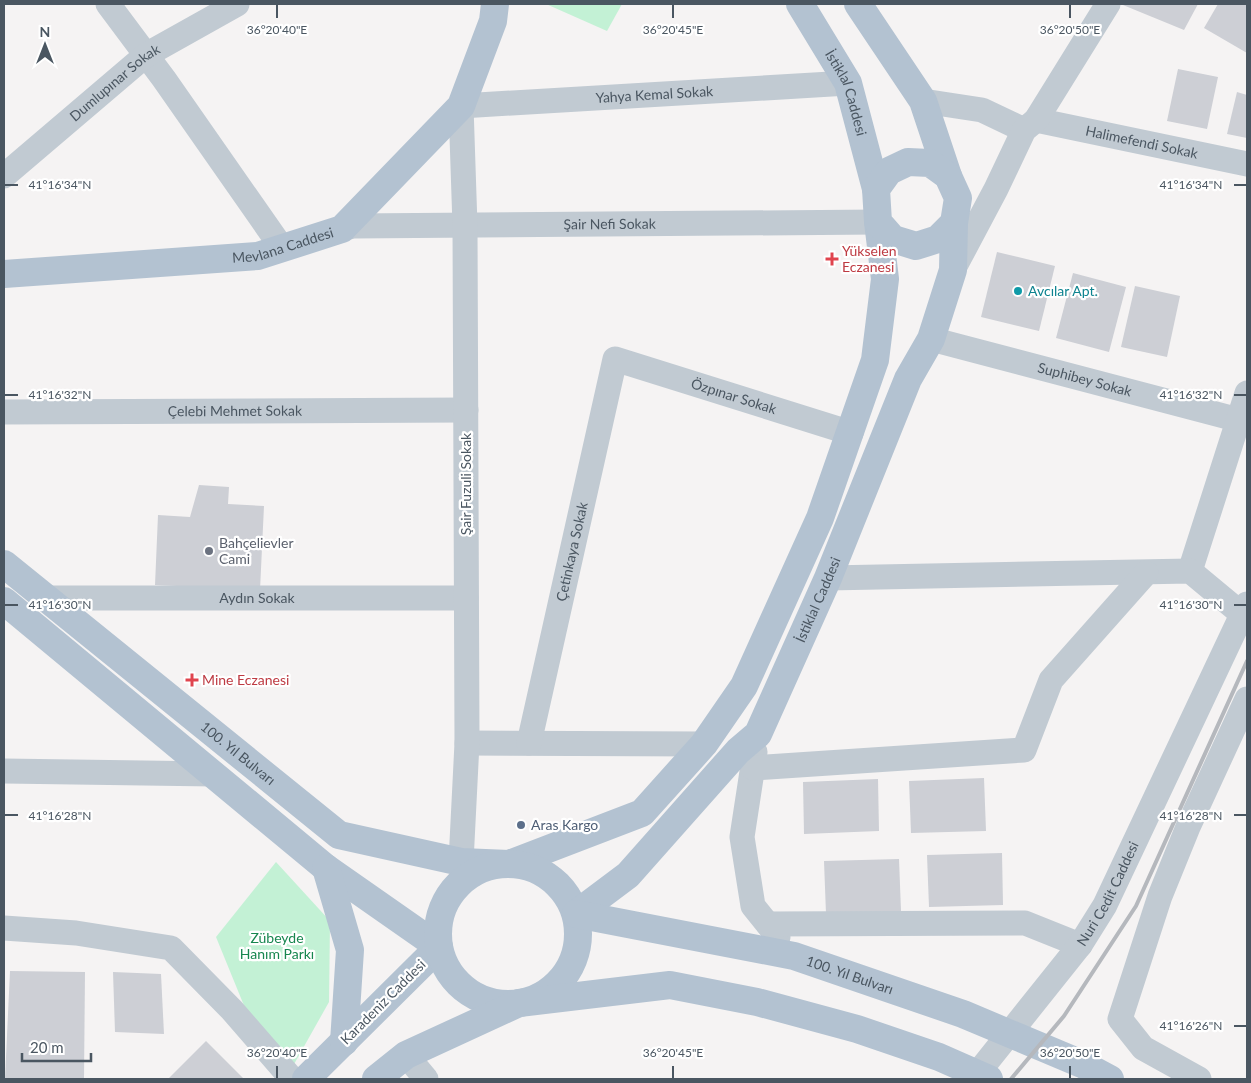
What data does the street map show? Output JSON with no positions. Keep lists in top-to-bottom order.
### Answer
{
  "streets": {
    "main road": [
      "İstiklal Caddesi",
      "Mevlana Caddesi",
      "100. Yıl Bulvarı",
      "Karadeniz Caddesi"
    ],
    "street": [
      "Dumlupınar Sokak",
      "Yahya Kemal Sokak",
      "Halimefendi Sokak",
      "Şair Nefi Sokak",
      "Suphibey Sokak",
      "Özpınar Sokak",
      "Çelebi Mehmet Sokak",
      "Şair Fuzuli Sokak",
      "Çetinkaya Sokak",
      "Aydın Sokak",
      "Nuri Cedit Caddesi"
    ]
  },
  "crossings": [
    ["İstiklal Caddesi", "Yahya Kemal Sokak"],
    ["İstiklal Caddesi", "Şair Nefi Sokak"],
    ["İstiklal Caddesi", "Suphibey Sokak"],
    ["İstiklal Caddesi", "100. Yıl Bulvarı"],
    ["İstiklal Caddesi", "Karadeniz Caddesi"],
    ["Yahya Kemal Sokak", "Mevlana Caddesi"],
    ["Yahya Kemal Sokak", "Şair Fuzuli Sokak"],
    ["Şair Nefi Sokak", "Mevlana Caddesi"],
    ["Şair Nefi Sokak", "Şair Fuzuli Sokak"],
    ["Mevlana Caddesi", "Şair Fuzuli Sokak"],
    ["Özpınar Sokak", "Çetinkaya Sokak"],
    ["Çelebi Mehmet Sokak", "Şair Fuzuli Sokak"],
    ["Şair Fuzuli Sokak", "Aydın Sokak"],
    ["Şair Fuzuli Sokak", "100. Yıl Bulvarı"],
    ["Aydın Sokak", "100. Yıl Bulvarı"],
    ["100. Yıl Bulvarı", "Karadeniz Caddesi"]
  ],
  "parks": ["Zübeyde Hanım Parkı"],
  "places": {
    "health": ["Yükselen Eczanesi", "Mine Eczanesi"],
    "other": ["Avcılar Apt.", "Bahçelievler Cami", "Aras Kargo"]
  },
  "scale_bar": "20 m",
  "north": "top",
  "coordinates": [
    "36°20'40\"E",
    "36°20'45\"E",
    "36°20'50\"E",
    "41°16'34\"N",
    "41°16'32\"N",
    "41°16'30\"N",
    "41°16'28\"N",
    "41°16'26\"N"
  ]
}
